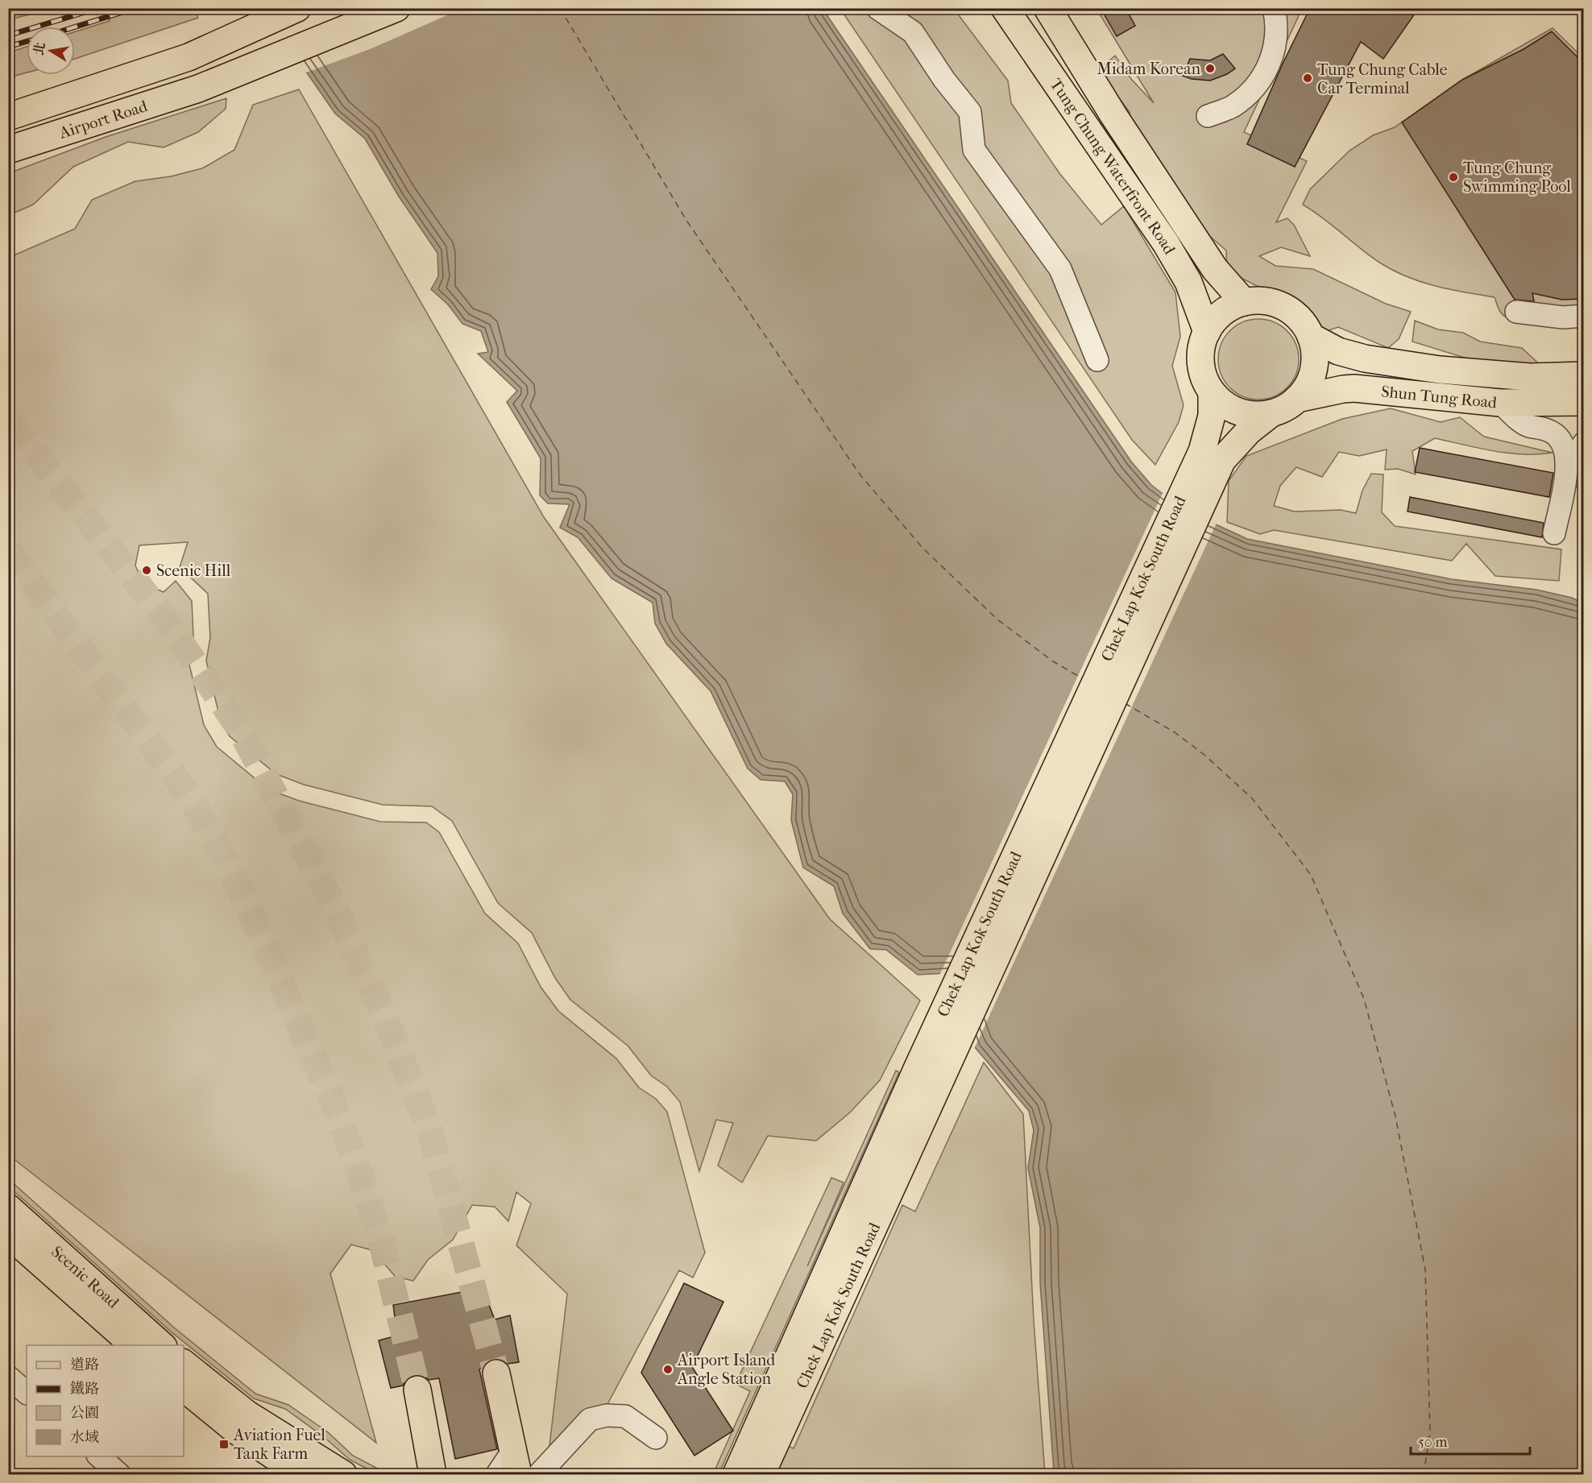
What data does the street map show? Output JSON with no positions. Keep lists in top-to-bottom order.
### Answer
{
  "streets": {
    "main road": [
      "Airport Road",
      "Tung Chung Waterfront Road",
      "Shun Tung Road",
      "Chek Lap Kok South Road",
      "Scenic Road"
    ]
  },
  "crossings": [
    ["Tung Chung Waterfront Road", "Shun Tung Road"],
    ["Tung Chung Waterfront Road", "Chek Lap Kok South Road"],
    ["Shun Tung Road", "Chek Lap Kok South Road"]
  ],
  "places": {
    "other": [
      "Midam Korean",
      "Tung Chung Cable Car Terminal",
      "Tung Chung Swimming Pool",
      "Scenic Hill",
      "Airport Island Angle Station"
    ],
    "transit": ["Aviation Fuel Tank Farm"]
  },
  "legend": [
    "道路",
    "鐵路",
    "公園",
    "水域"
  ],
  "scale_bar": "50 m",
  "north": "left"
}
